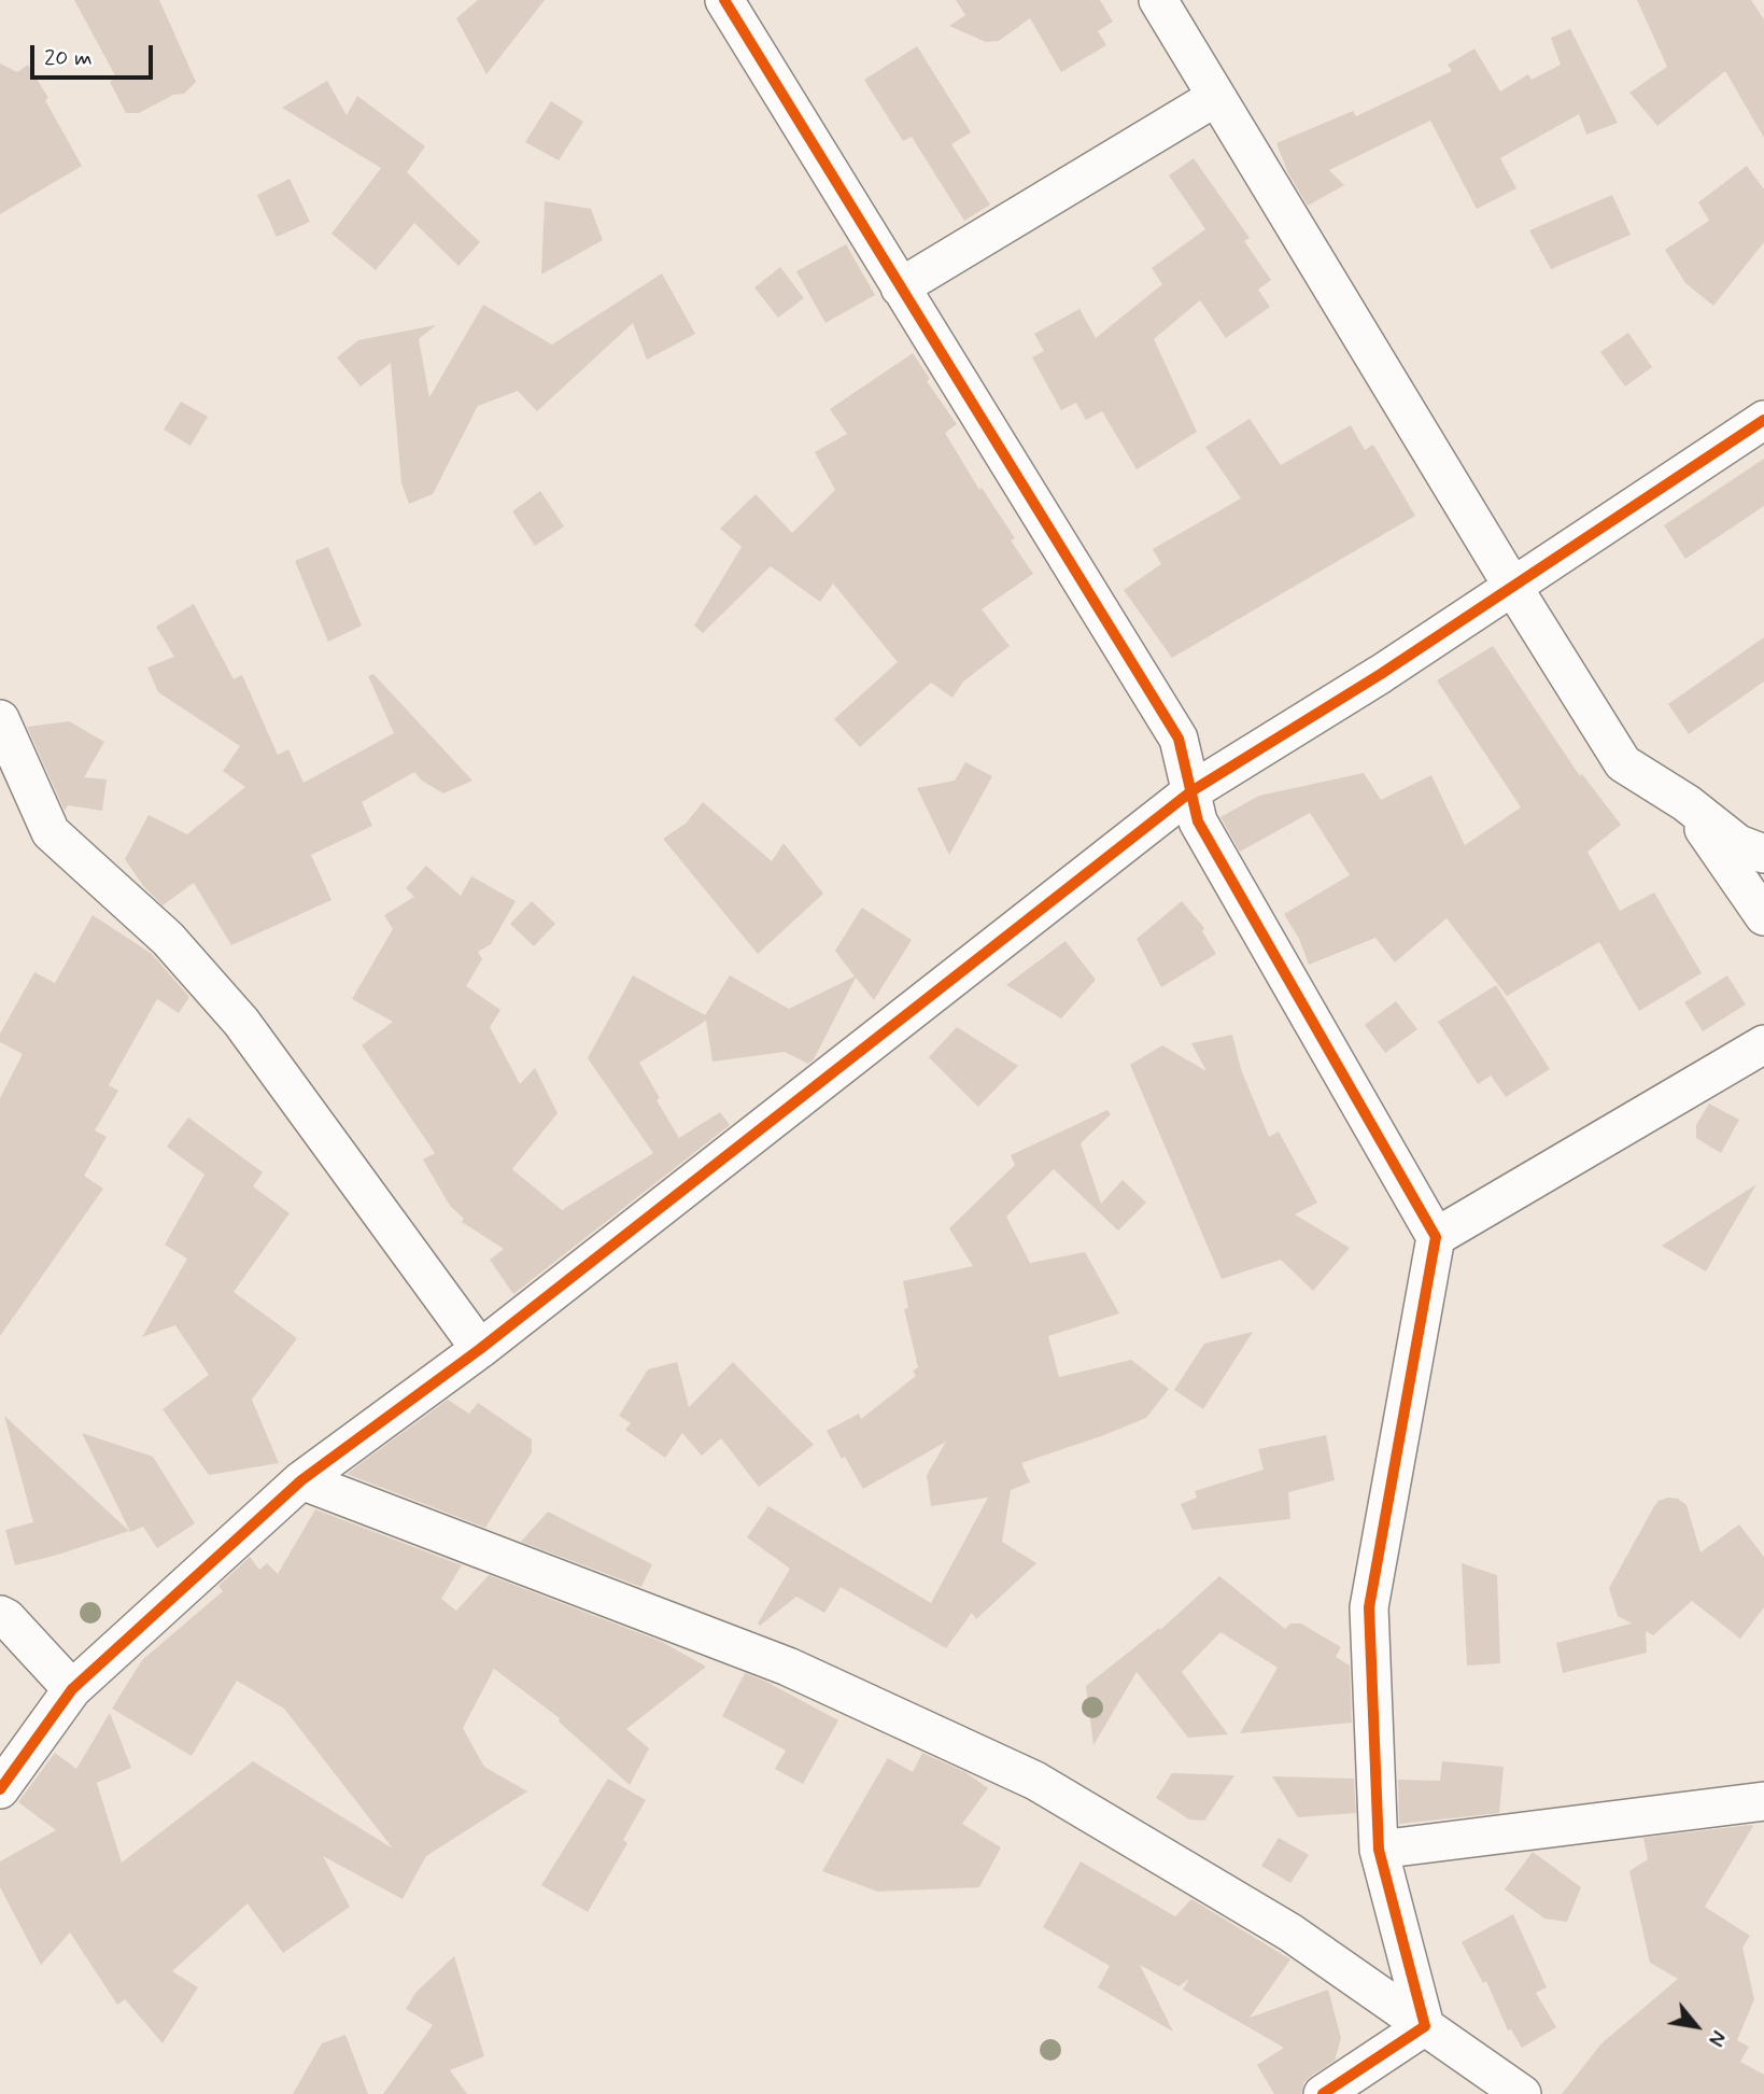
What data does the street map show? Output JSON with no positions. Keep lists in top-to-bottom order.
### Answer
{
  "scale_bar": "20 m",
  "north": "bottom right"
}
